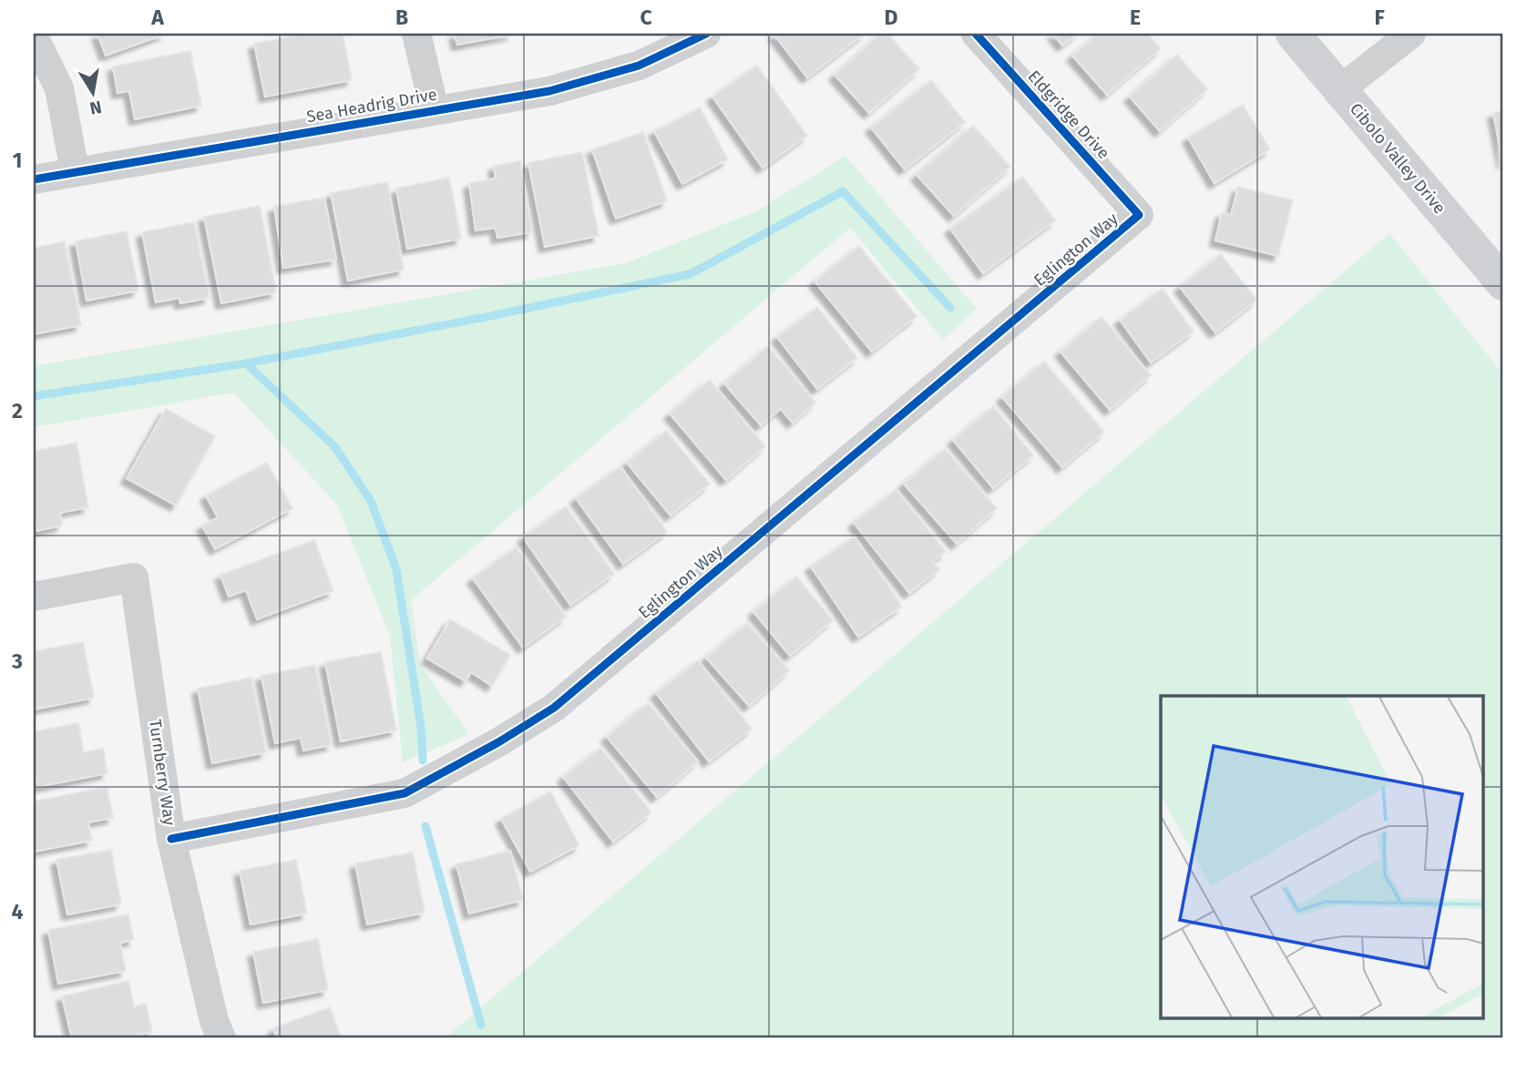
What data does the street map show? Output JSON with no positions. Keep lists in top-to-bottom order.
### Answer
{
  "streets": {
    "main road": ["Cibolo Valley Drive"],
    "street": [
      "Sea Headrig Drive",
      "Eldgridge Drive",
      "Eglington Way",
      "Turnberry Way"
    ]
  },
  "crossings": [
    ["Eldgridge Drive", "Eglington Way"],
    ["Eglington Way", "Turnberry Way"]
  ],
  "north": "bottom",
  "grid": {
    "columns": [
      "A",
      "B",
      "C",
      "D",
      "E",
      "F"
    ],
    "rows": [
      "1",
      "2",
      "3",
      "4"
    ]
  }
}
